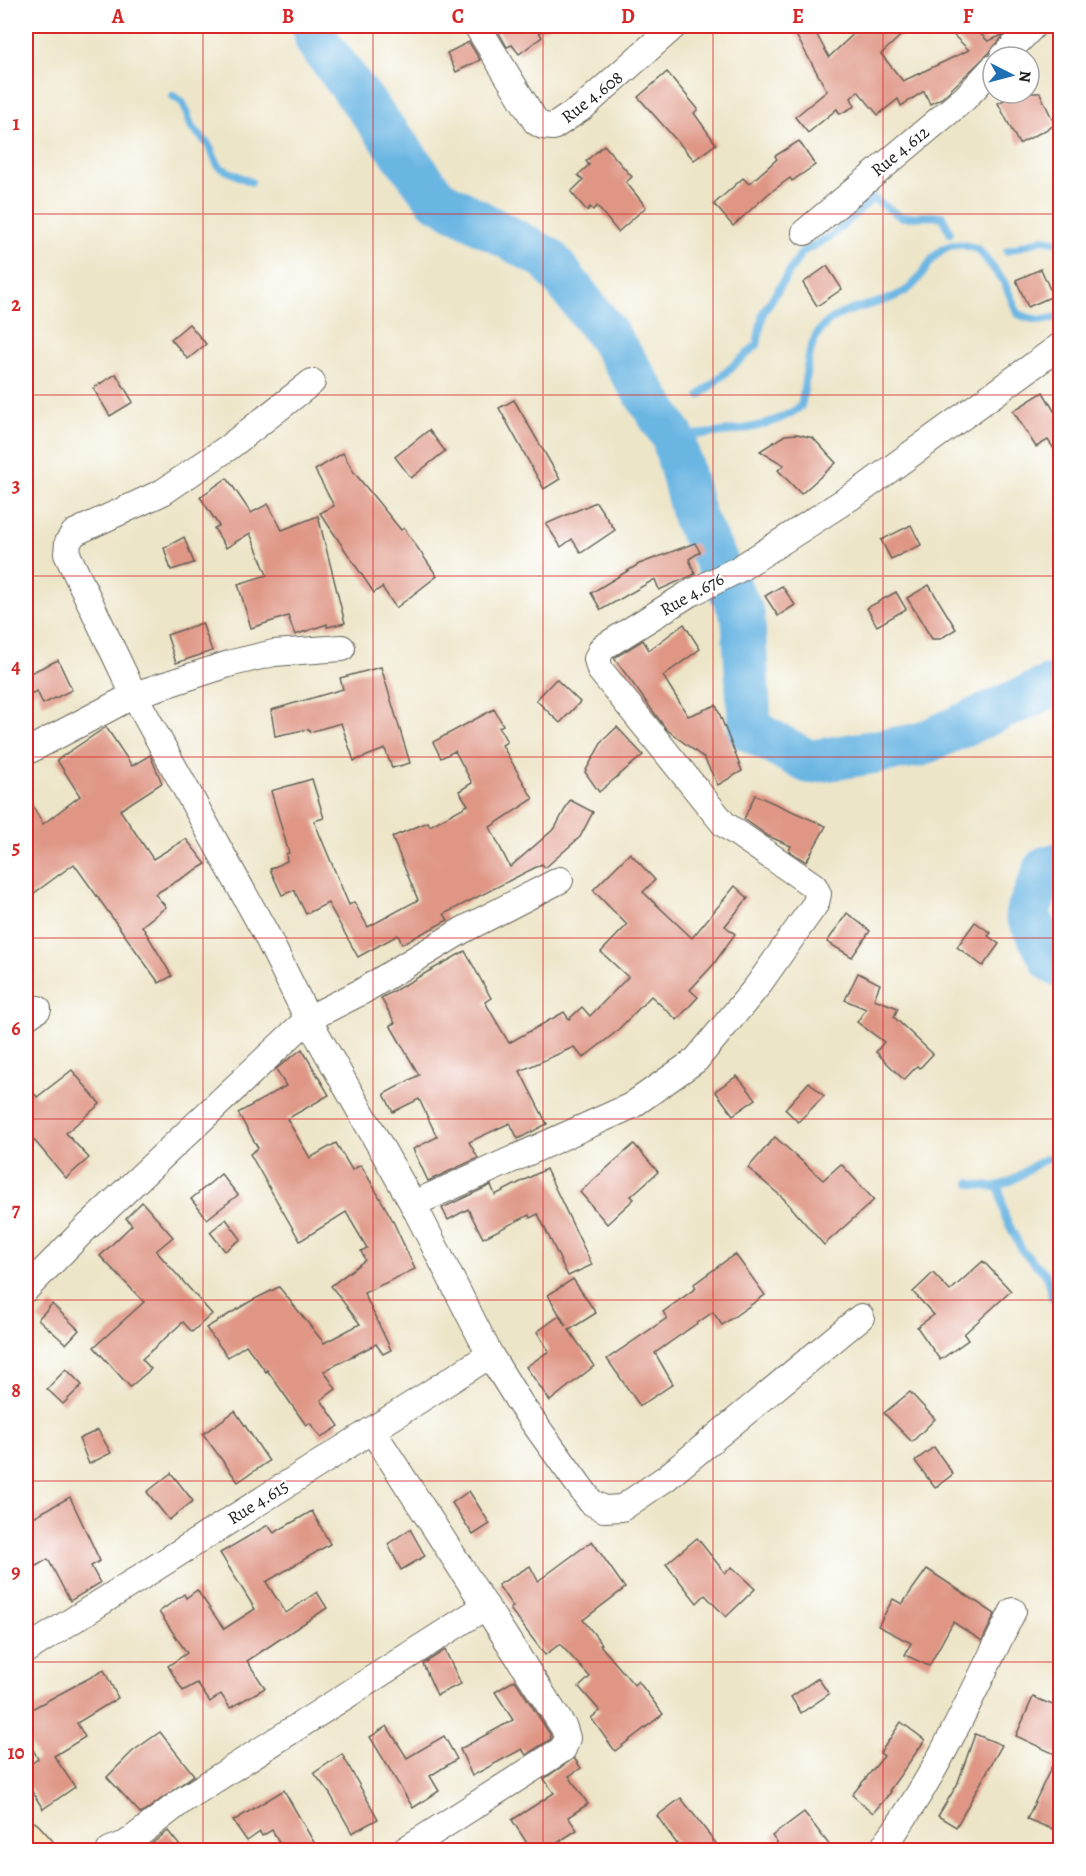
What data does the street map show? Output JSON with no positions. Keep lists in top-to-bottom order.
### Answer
{
  "streets": {
    "street": [
      "Rue 4.608",
      "Rue 4.612",
      "Rue 4.676",
      "Rue 4.615"
    ]
  },
  "north": "right",
  "grid": {
    "columns": [
      "A",
      "B",
      "C",
      "D",
      "E",
      "F"
    ],
    "rows": [
      "1",
      "2",
      "3",
      "4",
      "5",
      "6",
      "7",
      "8",
      "9",
      "10"
    ]
  }
}
